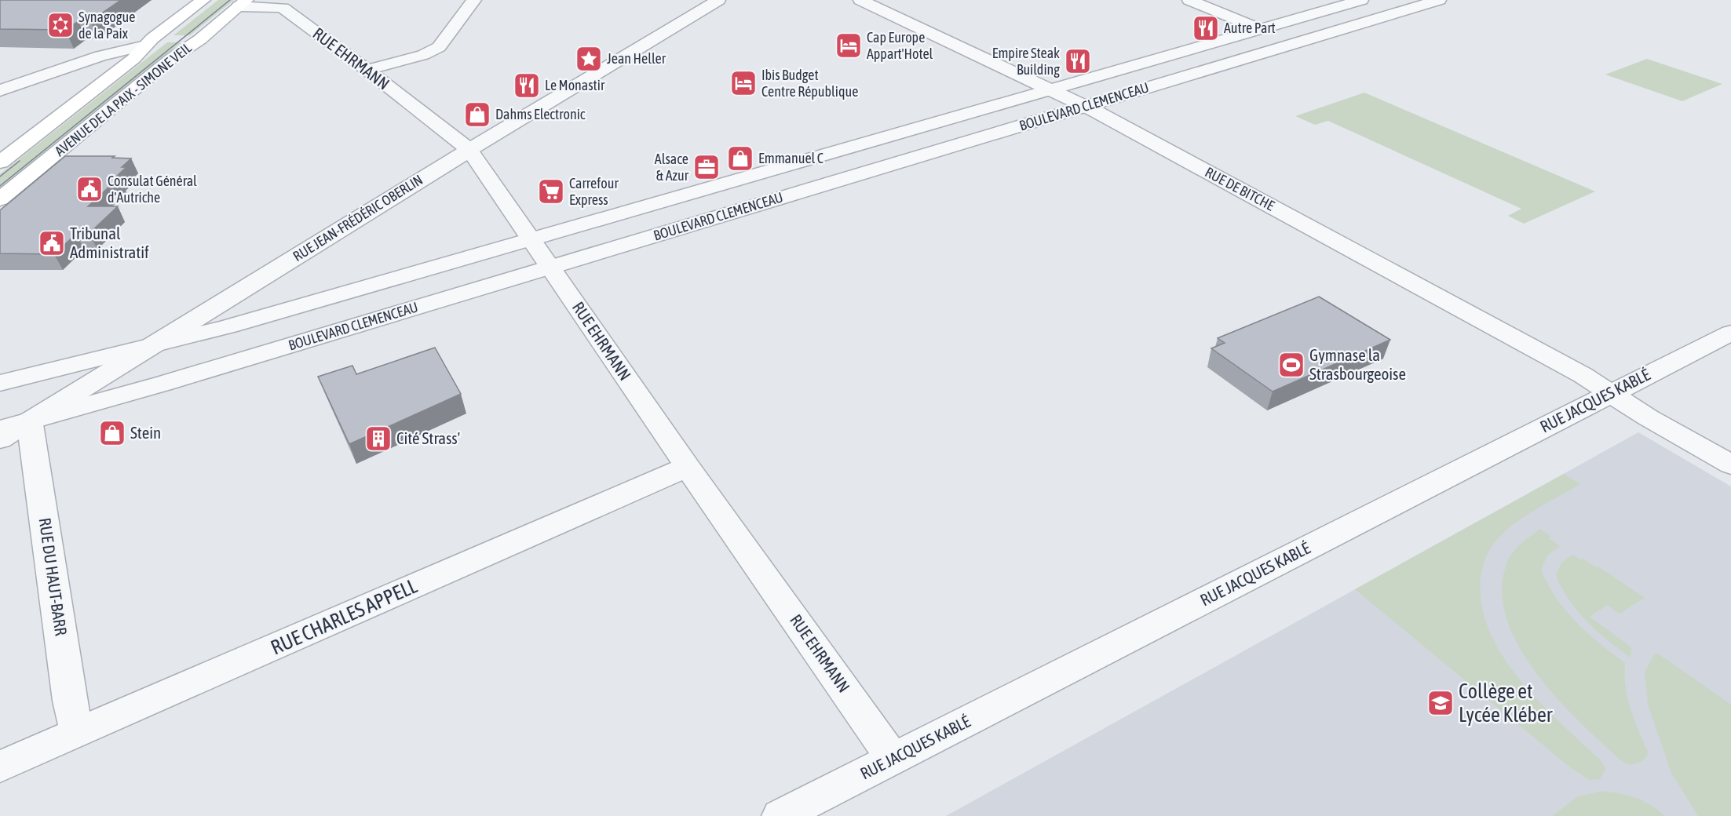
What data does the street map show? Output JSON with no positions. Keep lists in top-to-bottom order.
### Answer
{
  "streets": {
    "main road": ["AVENUE DE LA PAIX - SIMONE VEIL"],
    "street": [
      "RUE EHRMANN",
      "BOULEVARD CLEMENCEAU",
      "RUE DE BITCHE",
      "RUE JEAN-FRÉDÉRIC OBERLIN",
      "RUE JACQUES KABLÉ",
      "RUE DU HAUT-BARR",
      "RUE CHARLES APPELL"
    ]
  },
  "crossings": [
    ["RUE EHRMANN", "AVENUE DE LA PAIX - SIMONE VEIL"],
    ["RUE EHRMANN", "BOULEVARD CLEMENCEAU"],
    ["RUE EHRMANN", "RUE JEAN-FRÉDÉRIC OBERLIN"],
    ["RUE EHRMANN", "RUE JACQUES KABLÉ"],
    ["RUE EHRMANN", "RUE CHARLES APPELL"],
    ["BOULEVARD CLEMENCEAU", "RUE DE BITCHE"],
    ["BOULEVARD CLEMENCEAU", "RUE JEAN-FRÉDÉRIC OBERLIN"],
    ["BOULEVARD CLEMENCEAU", "RUE DU HAUT-BARR"],
    ["RUE DE BITCHE", "RUE JACQUES KABLÉ"],
    ["RUE JEAN-FRÉDÉRIC OBERLIN", "RUE DU HAUT-BARR"],
    ["RUE DU HAUT-BARR", "RUE CHARLES APPELL"]
  ],
  "places": {
    "synagogue": ["Synagogue de la Paix"],
    "restaurant": ["Autre Part", "Empire Steak Building", "Le Monastir"],
    "hotel": ["Cap Europe Appart'Hotel", "Ibis Budget Centre République"],
    "place": ["Jean Heller"],
    "shop": ["Dahms Electronic", "Emmanuel C", "Stein"],
    "office": ["Alsace & Azur"],
    "public building": ["Consulat Général d'Autriche", "Tribunal Administratif"],
    "supermarket": ["Carrefour Express"],
    "sports": ["Gymnase la Strasbourgeoise"],
    "building": ["Cité Strass'"],
    "school or university": ["Collège et Lycée Kléber"]
  }
}
